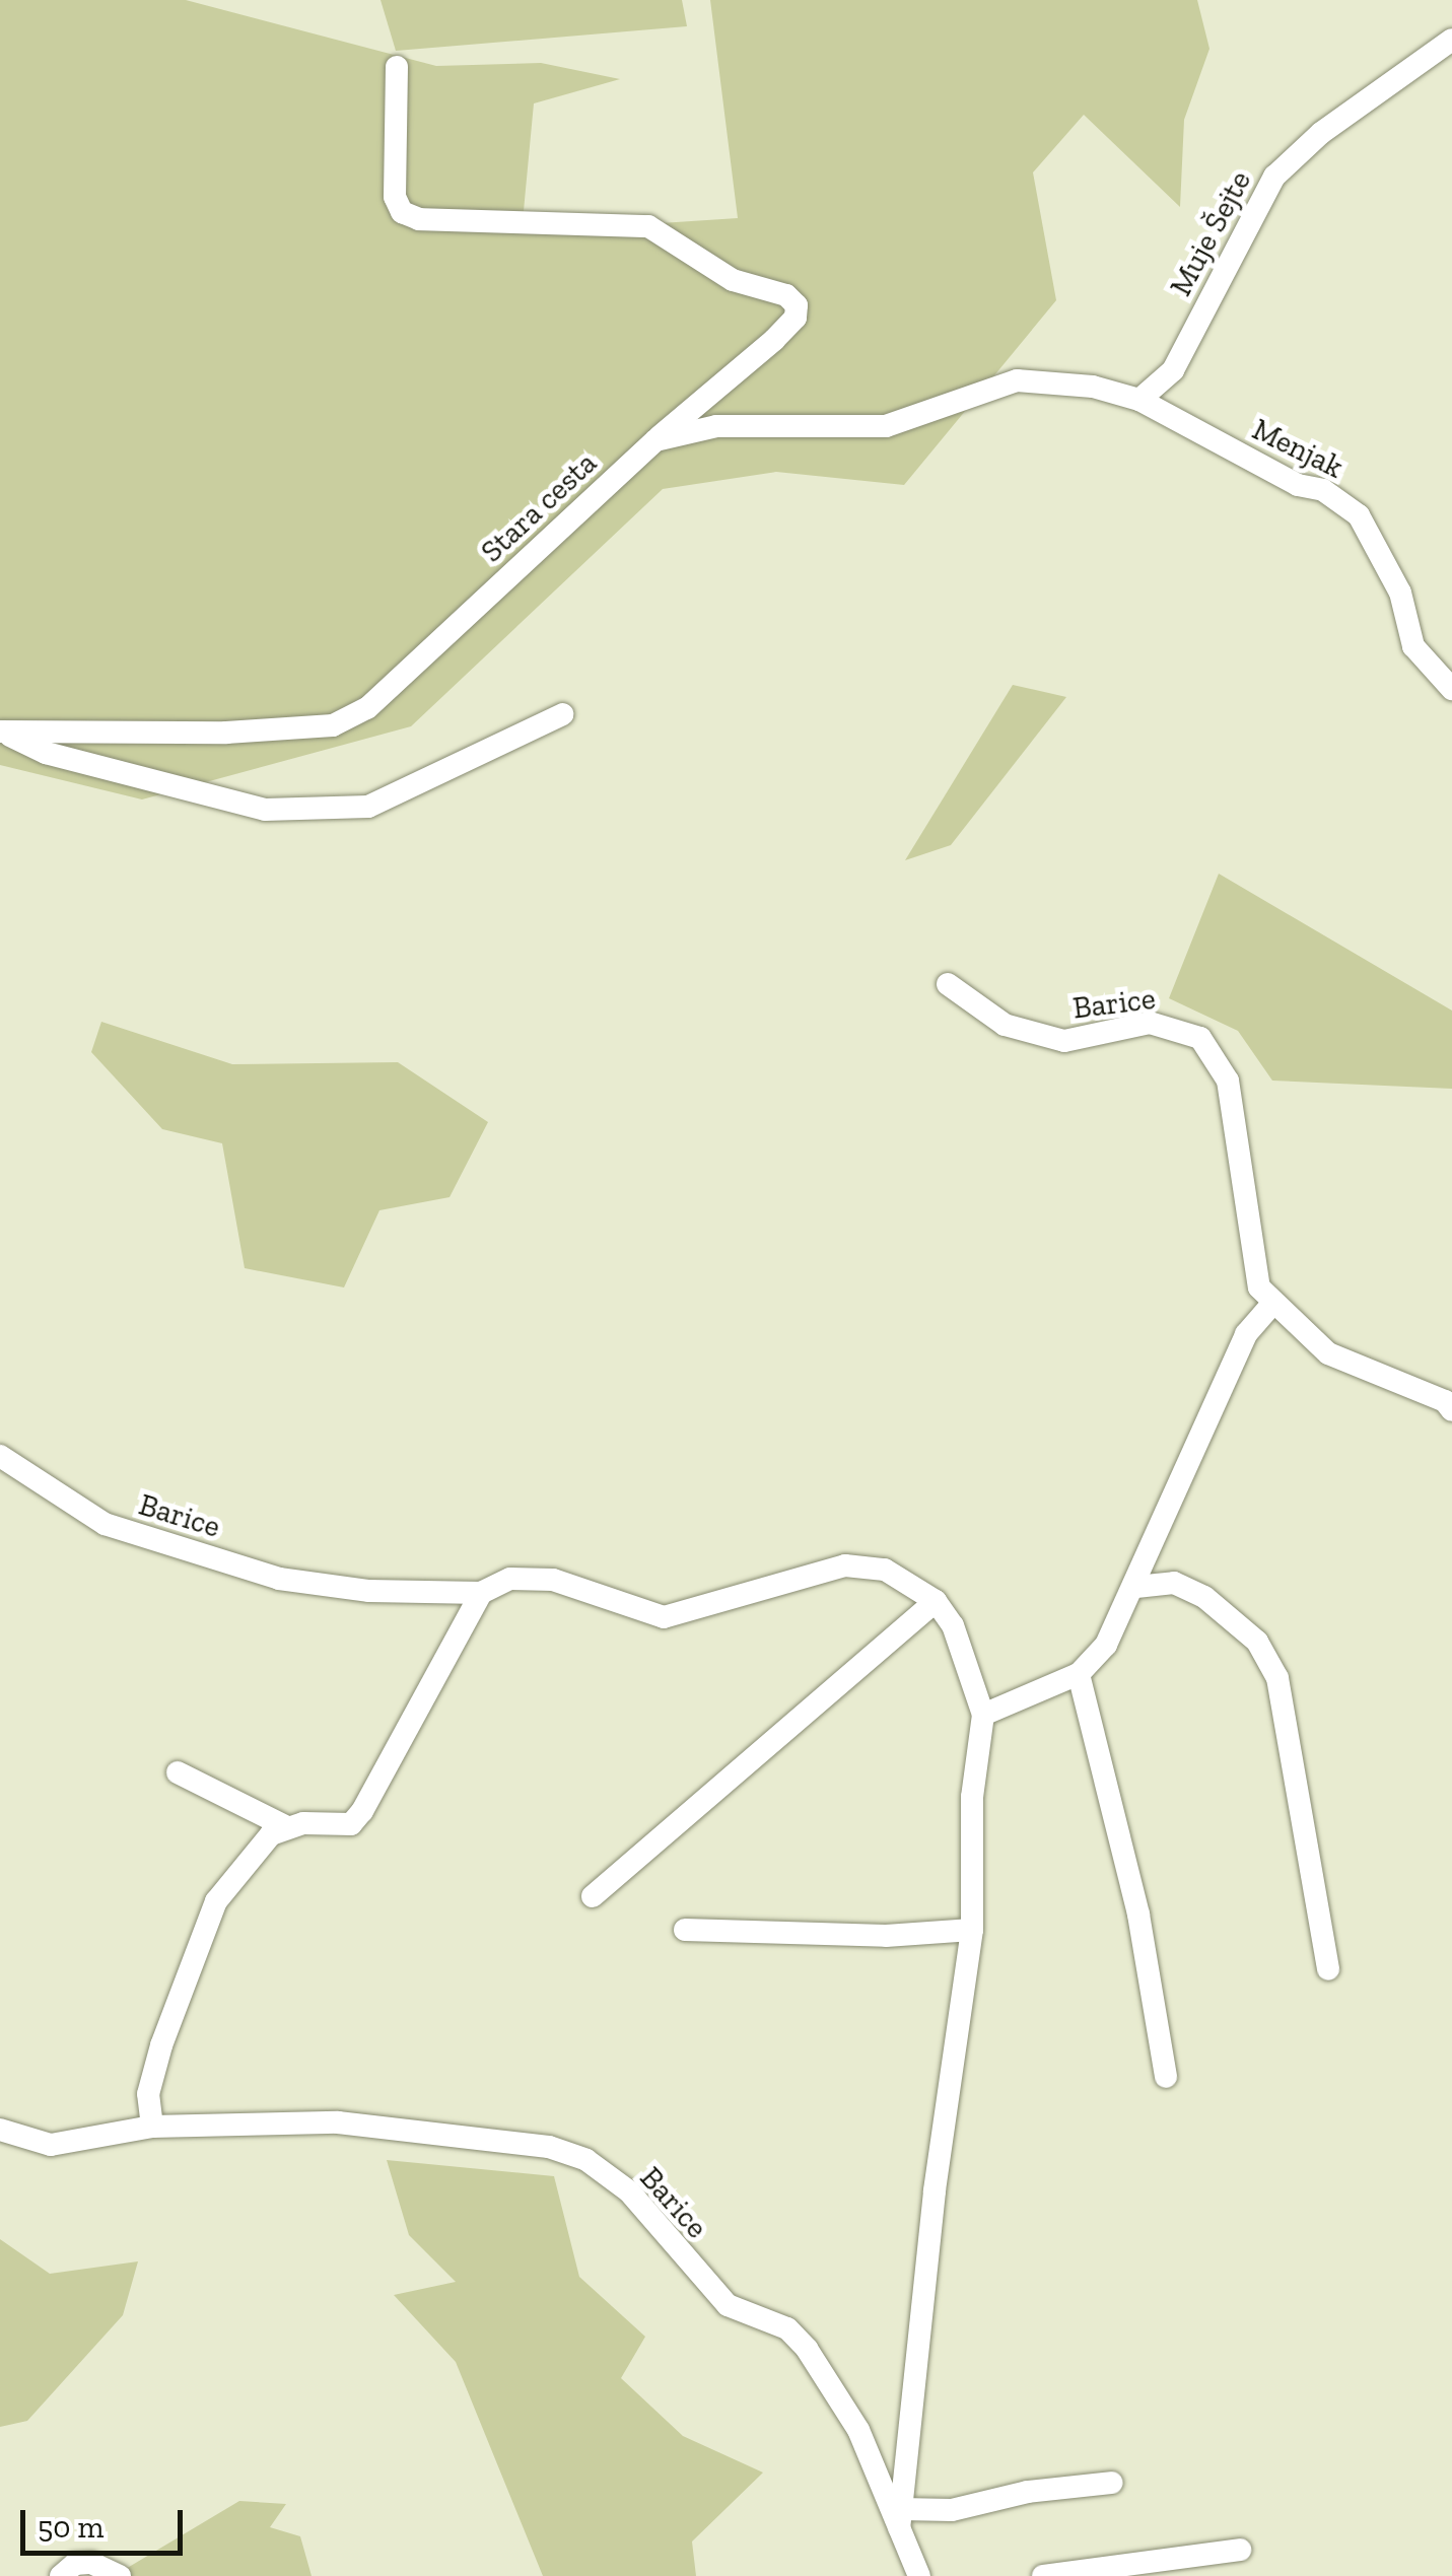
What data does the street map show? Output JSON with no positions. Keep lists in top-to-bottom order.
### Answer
{
  "streets": {
    "street": [
      "Muje Šejte",
      "Menjak",
      "Stara cesta",
      "Barice"
    ]
  },
  "crossings": [
    ["Muje Šejte", "Menjak"],
    ["Muje Šejte", "Stara cesta"],
    ["Menjak", "Stara cesta"]
  ],
  "scale_bar": "50 m"
}
